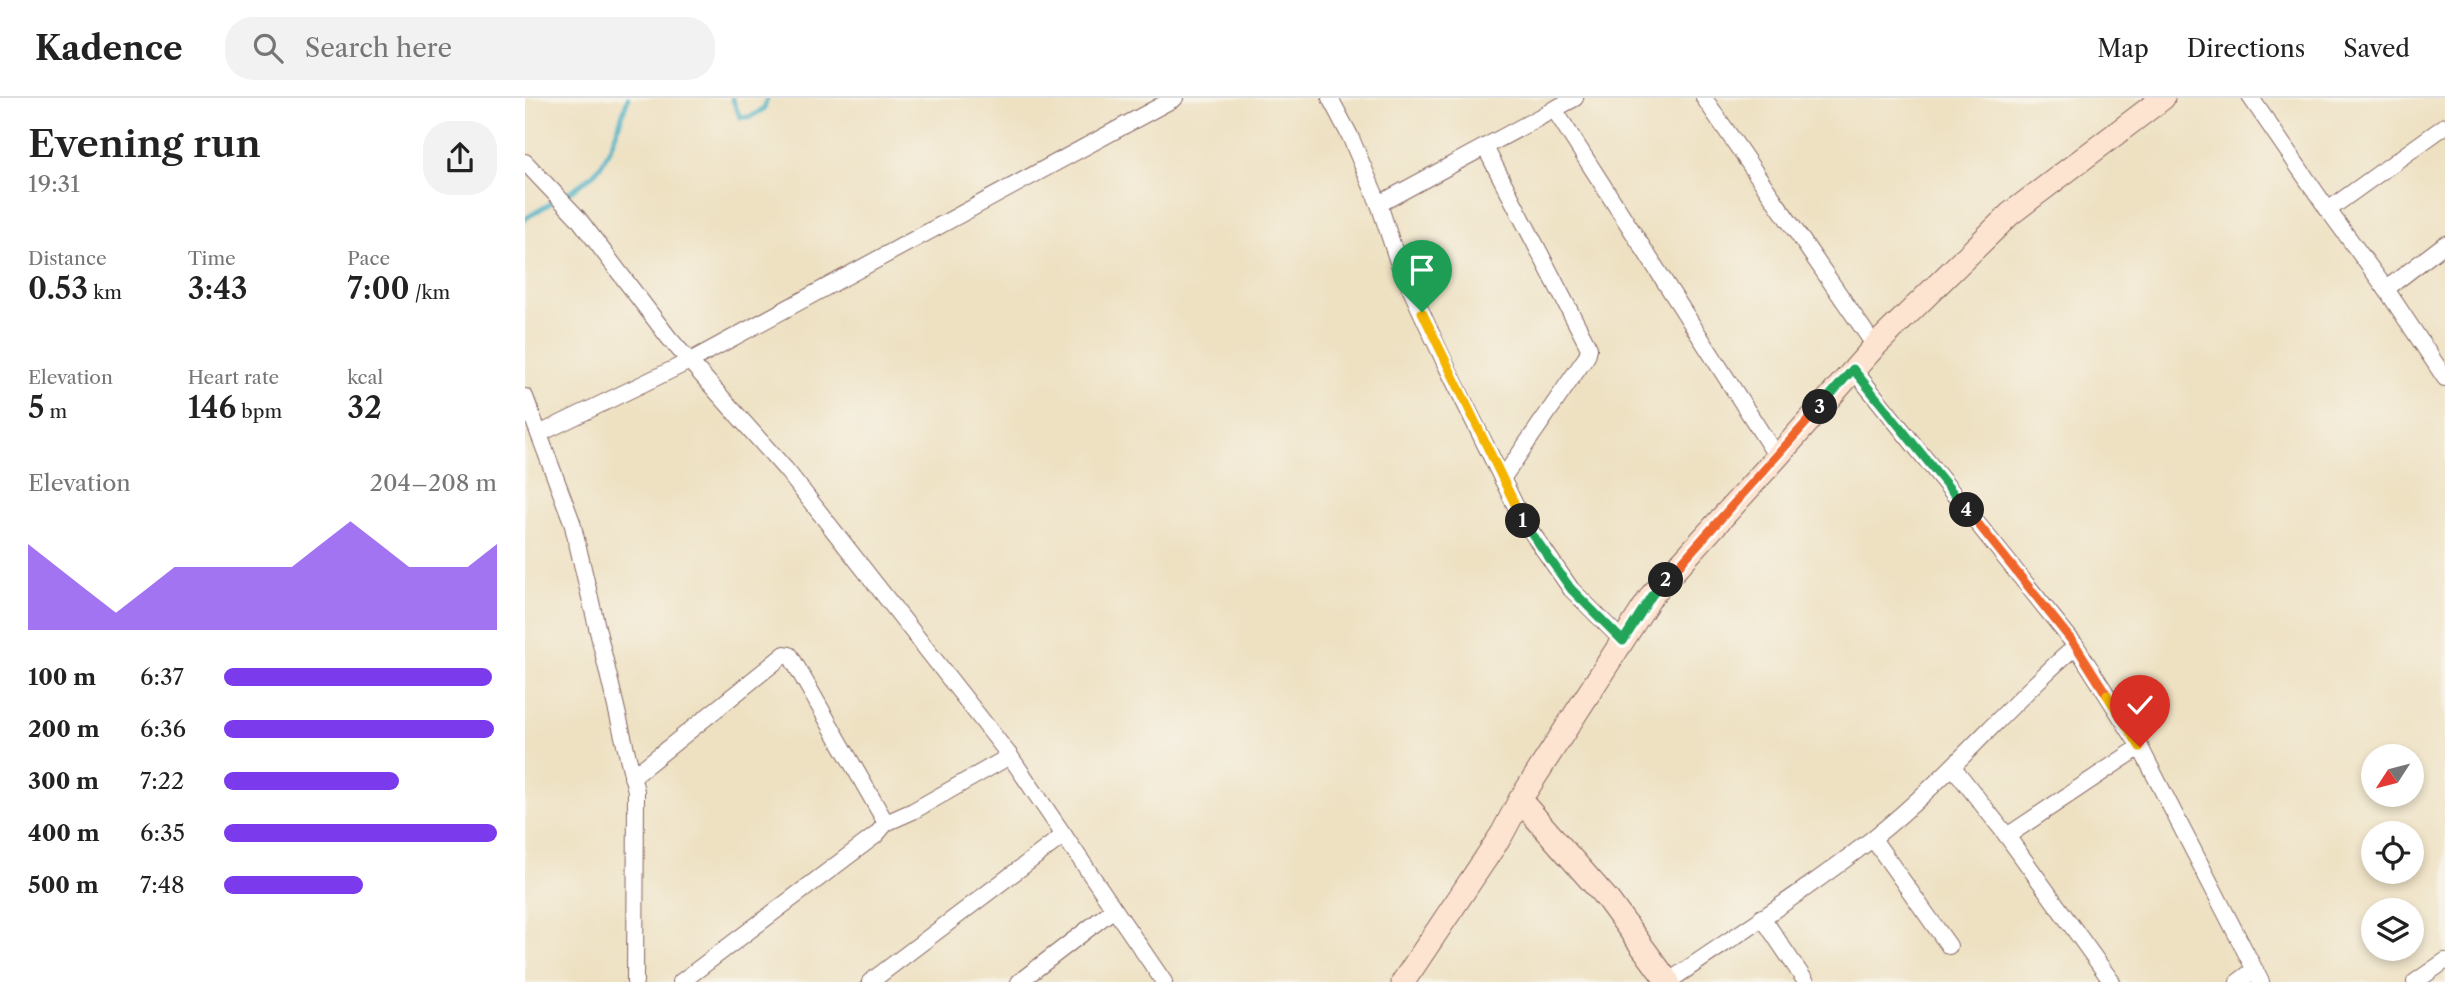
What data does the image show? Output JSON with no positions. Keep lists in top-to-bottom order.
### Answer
{
  "north": "bottom left",
  "page": {
    "header": "Kadence",
    "search": "Search here",
    "nav": ["Map", "Directions", "Saved"],
    "heading": ["Evening run", "19:31"],
    "stats": [
      ["Distance", "0.53 km"],
      ["Time", "3:43"],
      ["Pace", "7:00 /km"],
      ["Elevation", "5 m"],
      ["Heart rate", "146 bpm"],
      ["kcal", "32"]
    ],
    "pins": [
      "3",
      "4",
      "1",
      "2"
    ],
    "chart": ["Elevation", "204–208 m"],
    "list": [
      {
        "name": "100 m",
        "note": "6:37"
      },
      {
        "name": "200 m",
        "note": "6:36"
      },
      {
        "name": "300 m",
        "note": "7:22"
      },
      {
        "name": "400 m",
        "note": "6:35"
      },
      {
        "name": "500 m",
        "note": "7:48"
      }
    ]
  }
}
